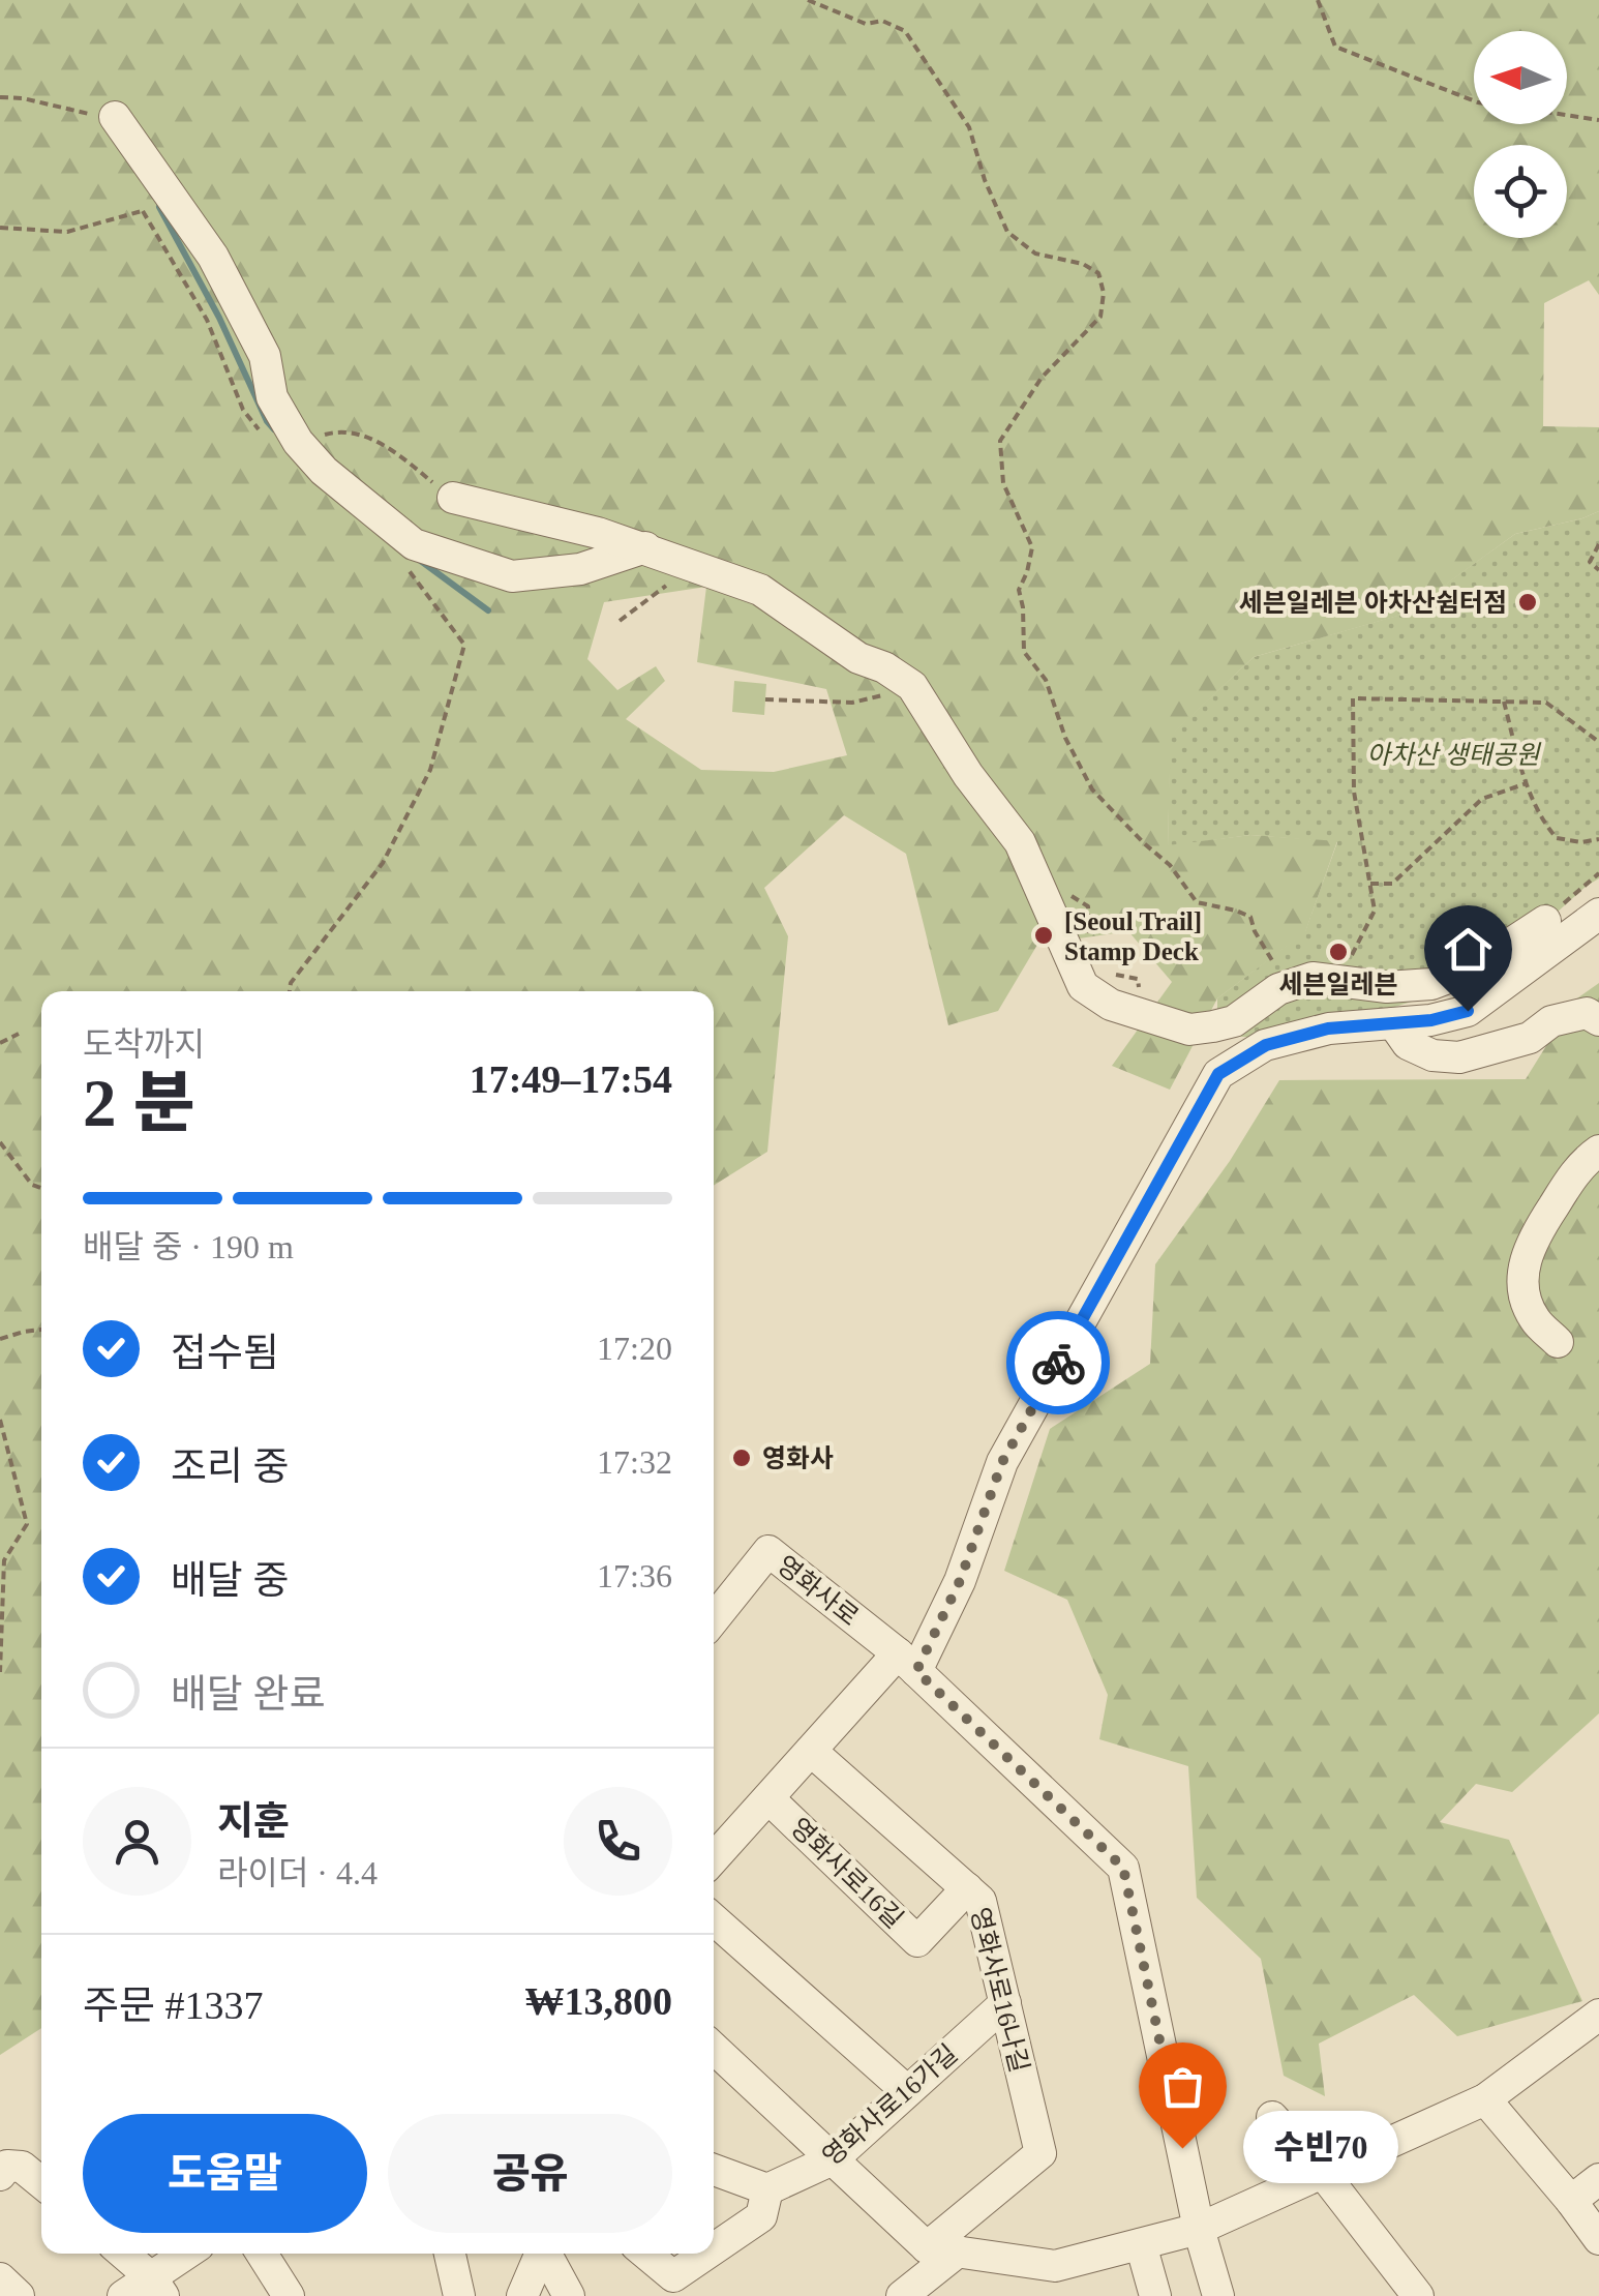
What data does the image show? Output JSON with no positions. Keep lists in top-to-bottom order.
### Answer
{
  "streets": {
    "street": [
      "영화사로",
      "영화사로16길",
      "영화사로16나길",
      "영화사로16가길"
    ]
  },
  "crossings": [
    ["영화사로", "영화사로16길"],
    ["영화사로16길", "영화사로16나길"],
    ["영화사로16나길", "영화사로16가길"]
  ],
  "parks": ["아차산 생태공원"],
  "places": [
    "세븐일레븐 아차산쉼터점",
    "[Seoul Trail] Stamp Deck",
    "세븐일레븐",
    "영화사",
    "수빈70"
  ],
  "north": "left",
  "page": {
    "heading": ["2 분", "도착까지", "17:49–17:54"],
    "panel": [
      "지훈",
      "라이더 · 4.4",
      "주문 #1337",
      "₩13,800"
    ],
    "bar": "배달 중 · 190 m",
    "list": [
      ["접수됨", "17:20"],
      ["조리 중", "17:32"],
      ["배달 중", "17:36"],
      "배달 완료"
    ],
    "buttons": ["도움말", "공유"],
    "bubble": "수빈70"
  }
}
